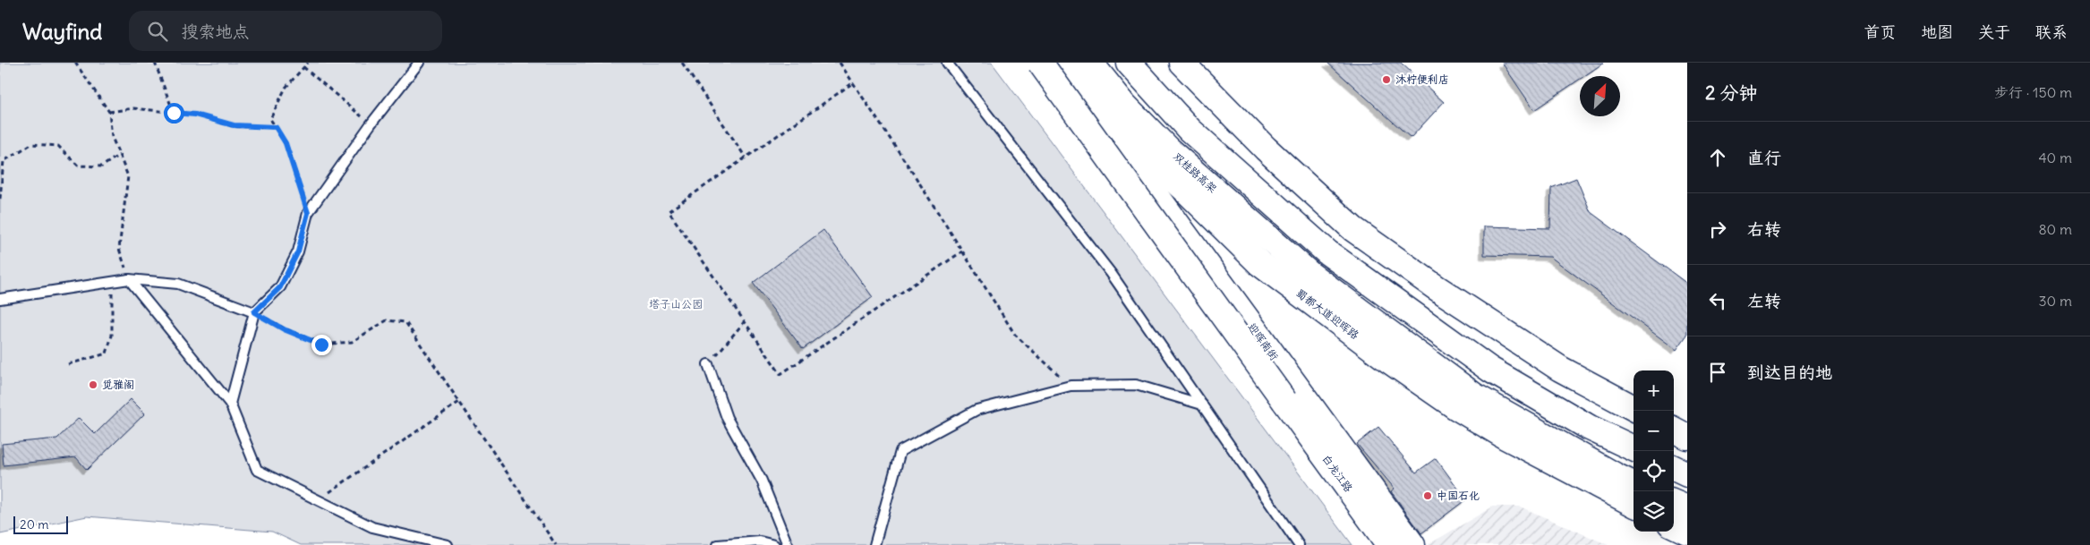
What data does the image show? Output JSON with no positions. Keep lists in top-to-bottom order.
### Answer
{
  "streets": {
    "main road": [
      "双桂路高架",
      "蜀都大道迎晖路",
      "迎晖南街",
      "白龙江路"
    ]
  },
  "crossings": [
    ["双桂路高架", "蜀都大道迎晖路"],
    ["蜀都大道迎晖路", "迎晖南街"]
  ],
  "parks": ["塔子山公园"],
  "places": ["沐柠便利店", "觅雅阁", "中国石化"],
  "scale_bar": "20 m",
  "north": "top right",
  "page": {
    "header": "Wayfind",
    "search": "搜索地点",
    "nav": [
      "首页",
      "地图",
      "关于",
      "联系"
    ],
    "heading": ["2 分钟", "步行 · 150 m"],
    "list": [
      ["直行", "40 m"],
      ["右转", "80 m"],
      ["左转", "30 m"],
      "到达目的地"
    ],
    "map_buttons": ["+", "−"],
    "scale": "20 m"
  }
}
